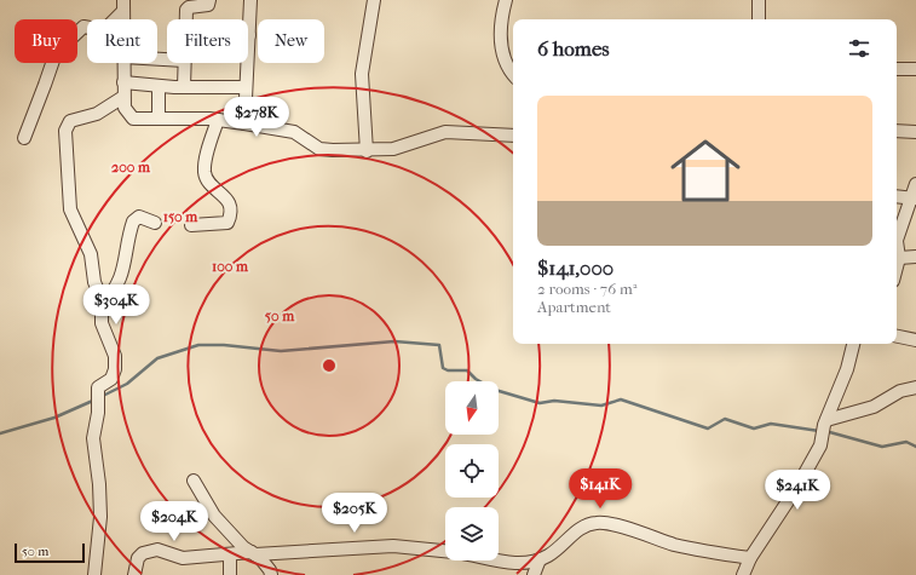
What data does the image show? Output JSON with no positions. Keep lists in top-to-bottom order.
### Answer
{
  "scale_bar": "50 m",
  "north": "bottom",
  "page": {
    "chip": [
      "Buy",
      "Rent",
      "Filters",
      "New"
    ],
    "heading": "6 homes",
    "list": [
      {
        "name": "$141,000",
        "note": "2 rooms · 76 m² · Apartment"
      }
    ],
    "price": [
      "$278K",
      "$304K",
      "$141K",
      "$241K",
      "$205K",
      "$204K"
    ],
    "scale": "50 m"
  },
  "rings": [
    "200 m",
    "150 m",
    "100 m",
    "50 m"
  ]
}
